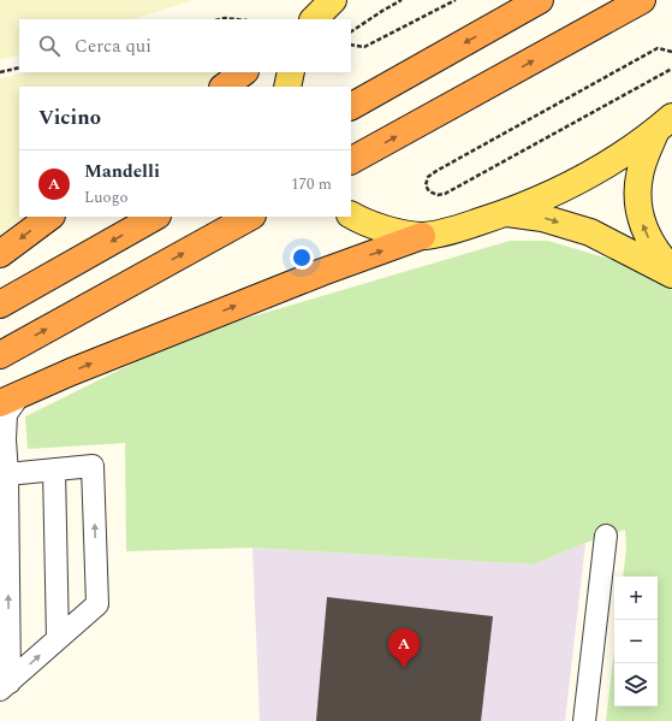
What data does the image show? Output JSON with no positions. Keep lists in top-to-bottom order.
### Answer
{
  "page": {
    "search": "Cerca qui",
    "heading": "Vicino",
    "list": [
      {
        "mark": "A",
        "name": "Mandelli",
        "note": "Luogo",
        "value": "170 m"
      }
    ],
    "map_buttons": ["+", "−"],
    "pins": "A"
  }
}
